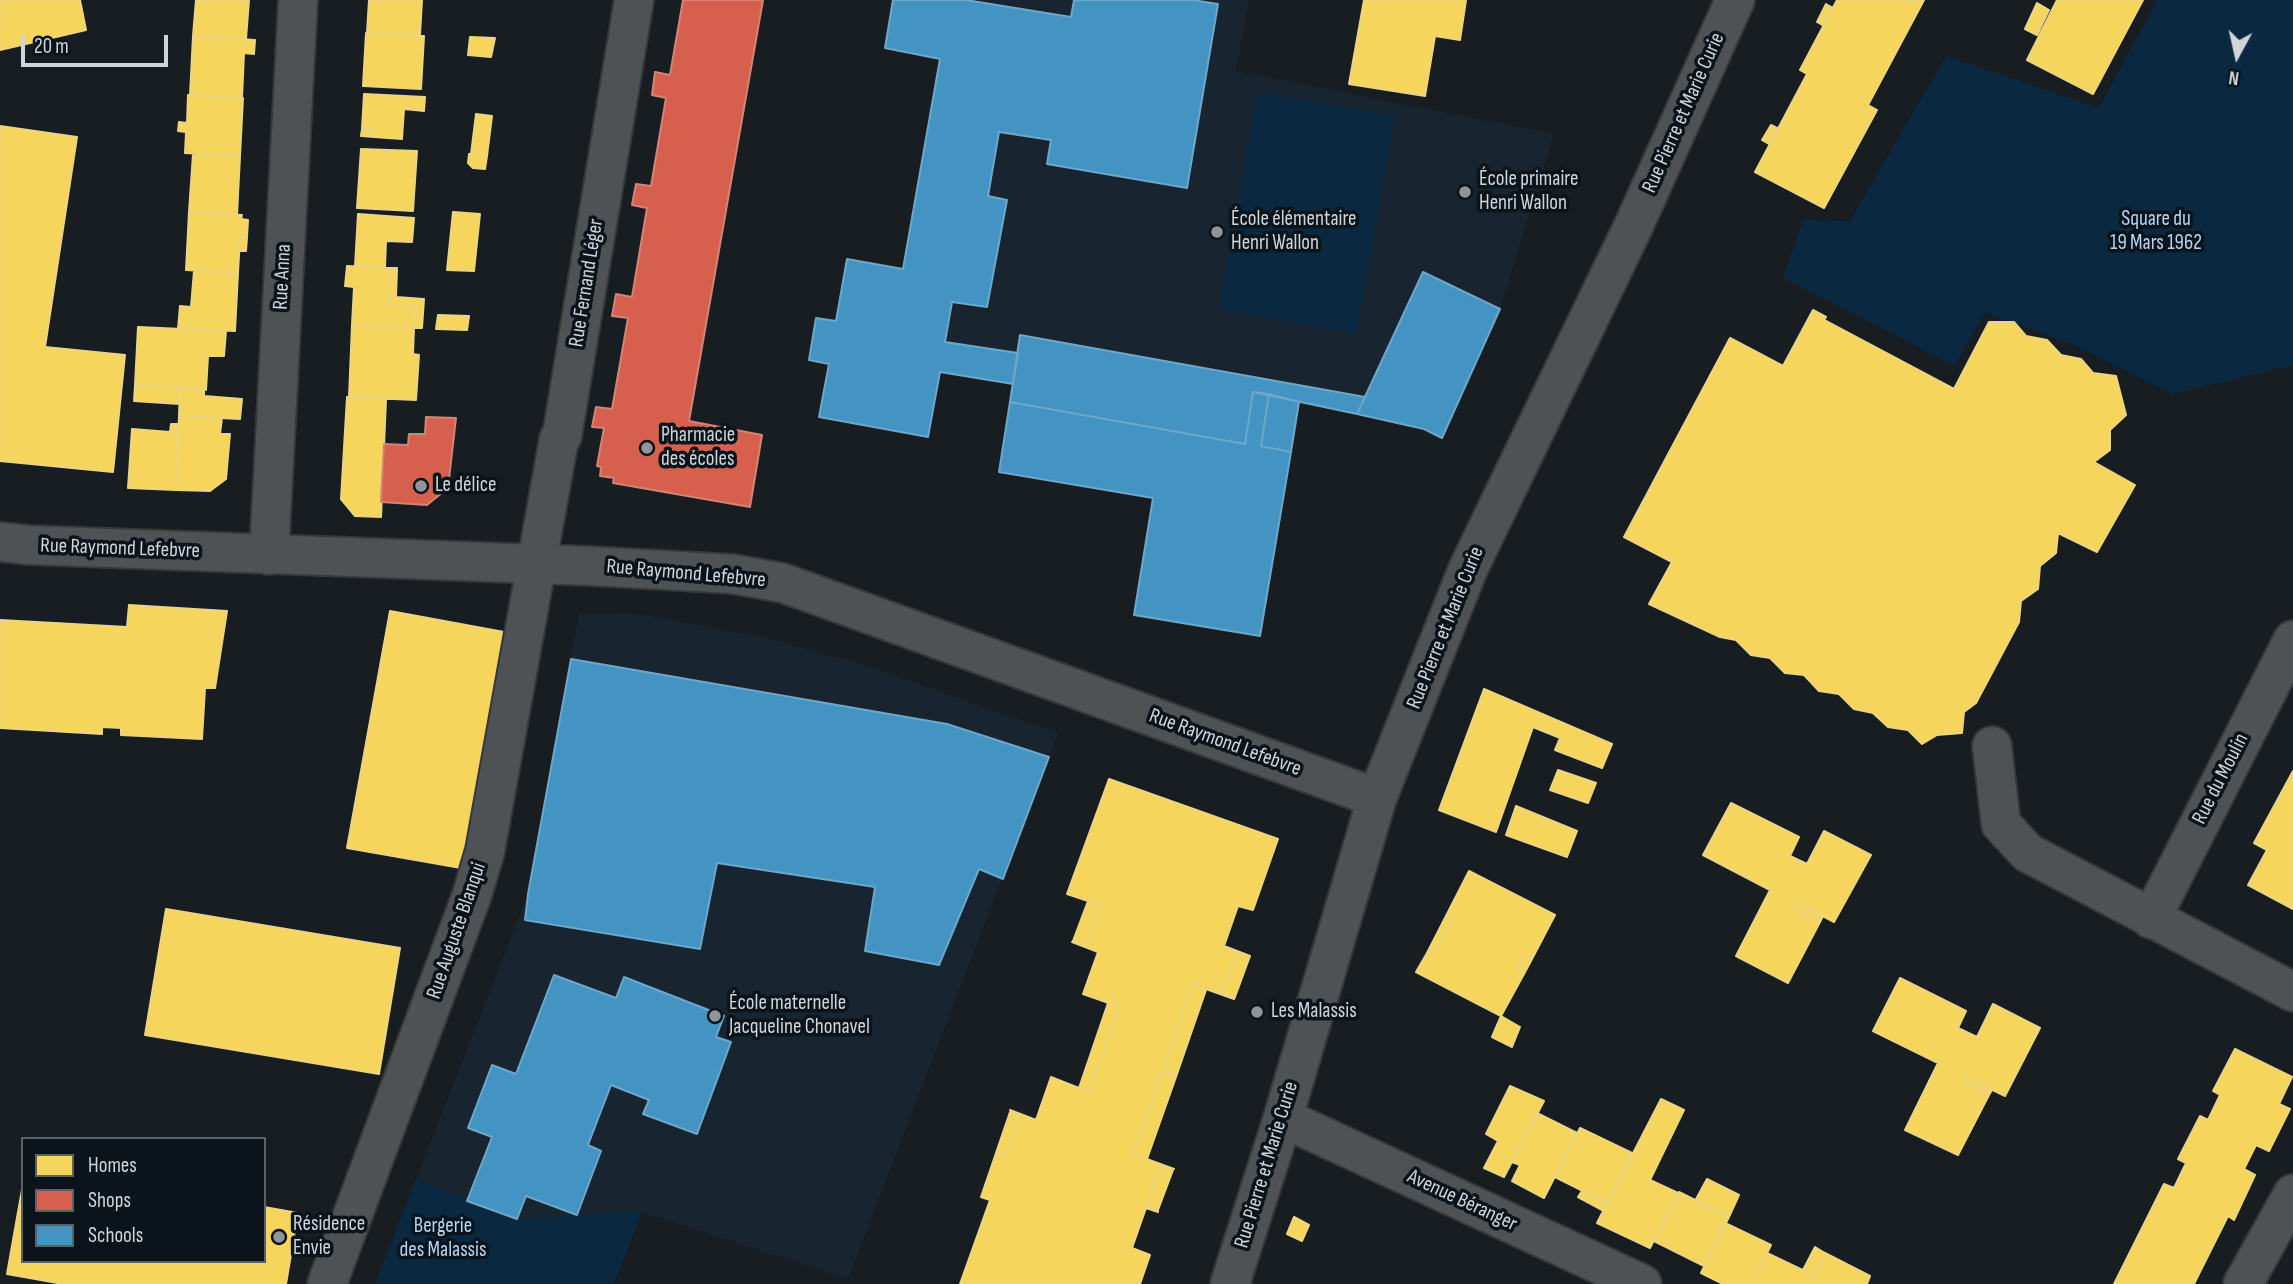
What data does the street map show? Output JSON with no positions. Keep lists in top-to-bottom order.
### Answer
{
  "streets": {
    "street": [
      "Rue Pierre et Marie Curie",
      "Rue Anna",
      "Rue Fernand Léger",
      "Rue Raymond Lefebvre",
      "Rue du Moulin",
      "Rue Auguste Blanqui",
      "Avenue Béranger"
    ]
  },
  "crossings": [
    ["Rue Pierre et Marie Curie", "Rue Raymond Lefebvre"],
    ["Rue Pierre et Marie Curie", "Avenue Béranger"],
    ["Rue Anna", "Rue Raymond Lefebvre"],
    ["Rue Fernand Léger", "Rue Raymond Lefebvre"],
    ["Rue Fernand Léger", "Rue Auguste Blanqui"],
    ["Rue Raymond Lefebvre", "Rue Auguste Blanqui"]
  ],
  "parks": ["Square du 19 Mars 1962", "Bergerie des Malassis"],
  "places": [
    "École primaire Henri Wallon",
    "École élémentaire Henri Wallon",
    "Pharmacie des écoles",
    "Le délice",
    "Les Malassis",
    "École maternelle Jacqueline Chonavel",
    "Résidence Envie"
  ],
  "legend": ["Homes", "Shops", "Schools"],
  "scale_bar": "20 m",
  "north": "bottom"
}
